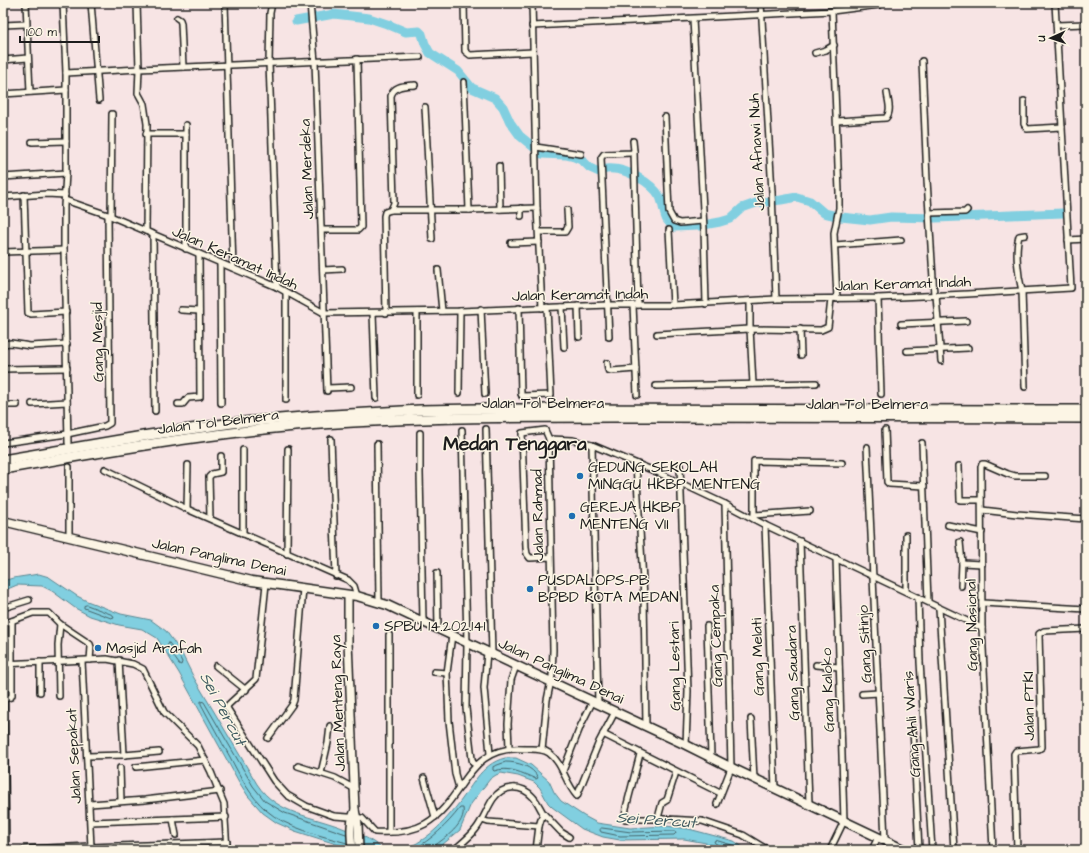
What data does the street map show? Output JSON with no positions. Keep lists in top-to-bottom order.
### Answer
{
  "streets": {
    "highway": ["Jalan Tol Belmera"],
    "main road": ["Jalan Panglima Denai"],
    "street": [
      "Jalan Afnawi Nuh",
      "Jalan Merdeka",
      "Jalan Keramat Indah",
      "Gang Mesjid",
      "Jalan Rahmad",
      "Gang Nasional",
      "Gang Cempaka",
      "Gang Sitinjo",
      "Gang Melati",
      "Gang Lestari",
      "Gang Saudara",
      "Gang Kaloko",
      "Jalan Menteng Raya",
      "Jalan PTKI",
      "Gang Ahli Waris",
      "Jalan Sepakat"
    ]
  },
  "crossings": [
    ["Jalan Afnawi Nuh", "Jalan Keramat Indah"],
    ["Jalan Merdeka", "Jalan Keramat Indah"],
    ["Jalan Keramat Indah", "Gang Mesjid"],
    ["Jalan Rahmad", "Jalan Panglima Denai"],
    ["Jalan Panglima Denai", "Gang Cempaka"],
    ["Jalan Panglima Denai", "Gang Sitinjo"],
    ["Jalan Panglima Denai", "Gang Melati"],
    ["Jalan Panglima Denai", "Gang Lestari"],
    ["Jalan Panglima Denai", "Gang Saudara"],
    ["Jalan Panglima Denai", "Gang Kaloko"],
    ["Jalan Panglima Denai", "Jalan Menteng Raya"]
  ],
  "districts": ["Medan Tenggara"],
  "water": ["Sei Percut"],
  "places": [
    "GEDUNG SEKOLAH MINGGU HKBP MENTENG",
    "GEREJA HKBP MENTENG VII",
    "PUSDALOPS-PB BPBD KOTA MEDAN",
    "SPBU 14.202.141",
    "Masjid Arafah"
  ],
  "scale_bar": "100 m",
  "north": "left"
}
